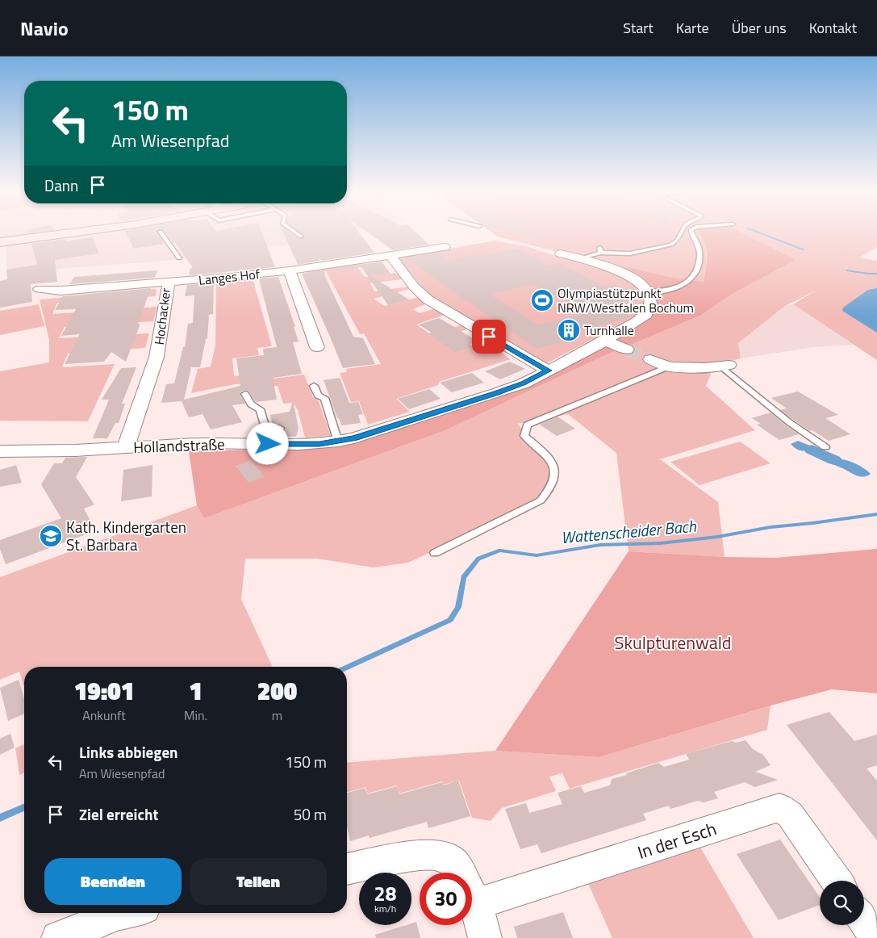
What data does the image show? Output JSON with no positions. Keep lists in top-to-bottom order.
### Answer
{
  "streets": {
    "street": [
      "Langes Hof",
      "Hochacker",
      "Hollandstraße",
      "In der Esch"
    ]
  },
  "crossings": [
    ["Langes Hof", "Hochacker"],
    ["Hochacker", "Hollandstraße"]
  ],
  "water": ["Wattenscheider Bach"],
  "parks": ["Skulpturenwald"],
  "places": {
    "sports": ["Olympiastützpunkt NRW/Westfalen Bochum"],
    "building": ["Turnhalle"],
    "school or university": ["Kath. Kindergarten St. Barbara"]
  },
  "page": {
    "header": "Navio",
    "nav": [
      "Start",
      "Karte",
      "Über uns",
      "Kontakt"
    ],
    "turn": ["150 m", "Am Wiesenpfad"],
    "then": "Dann",
    "eta": [
      "19:01",
      "Ankunft",
      "1",
      "Min.",
      "200",
      "m"
    ],
    "list": [
      {
        "name": "Links abbiegen",
        "note": "Am Wiesenpfad",
        "value": "150 m"
      },
      {
        "name": "Ziel erreicht",
        "value": "50 m"
      }
    ],
    "buttons": ["Beenden", "Teilen"],
    "speed": "28 km/h",
    "limit": "30"
  }
}
